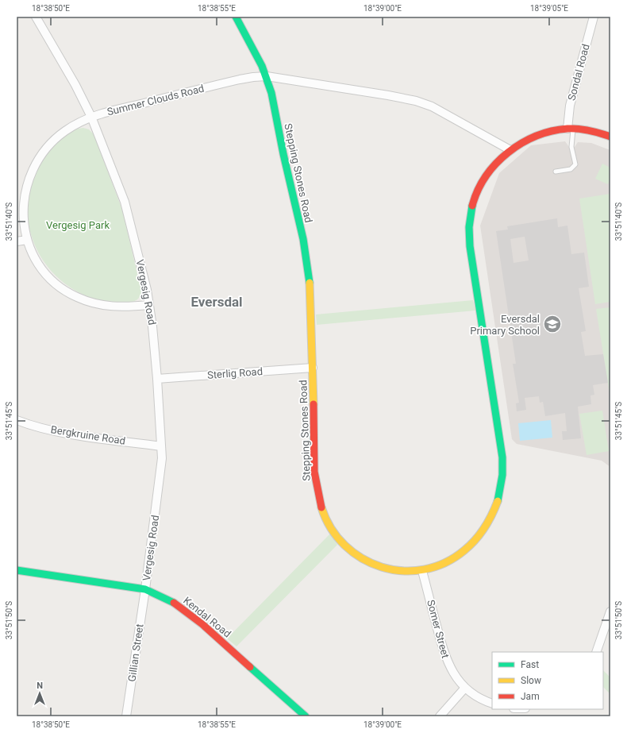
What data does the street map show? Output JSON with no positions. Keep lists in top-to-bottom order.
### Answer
{
  "streets": {
    "street": [
      "Sondal Road",
      "Summer Clouds Road",
      "Stepping Stones Road",
      "Vergesig Road",
      "Sterlig Road",
      "Bergkruine Road",
      "Kendal Road",
      "Somer Street",
      "Gillian Street"
    ]
  },
  "crossings": [
    ["Sondal Road", "Stepping Stones Road"],
    ["Summer Clouds Road", "Stepping Stones Road"],
    ["Summer Clouds Road", "Vergesig Road"],
    ["Stepping Stones Road", "Sterlig Road"],
    ["Stepping Stones Road", "Somer Street"],
    ["Vergesig Road", "Sterlig Road"],
    ["Vergesig Road", "Bergkruine Road"],
    ["Vergesig Road", "Kendal Road"],
    ["Vergesig Road", "Gillian Street"],
    ["Kendal Road", "Gillian Street"]
  ],
  "districts": ["Eversdal"],
  "parks": ["Vergesig Park"],
  "places": {
    "school or university": ["Eversdal Primary School"]
  },
  "legend": ["Fast", "Slow", "Jam"],
  "north": "top",
  "coordinates": [
    "18°38'50\"E",
    "18°38'55\"E",
    "18°39'00\"E",
    "18°39'05\"E",
    "33°51'40\"S",
    "33°51'45\"S",
    "33°51'50\"S"
  ]
}
